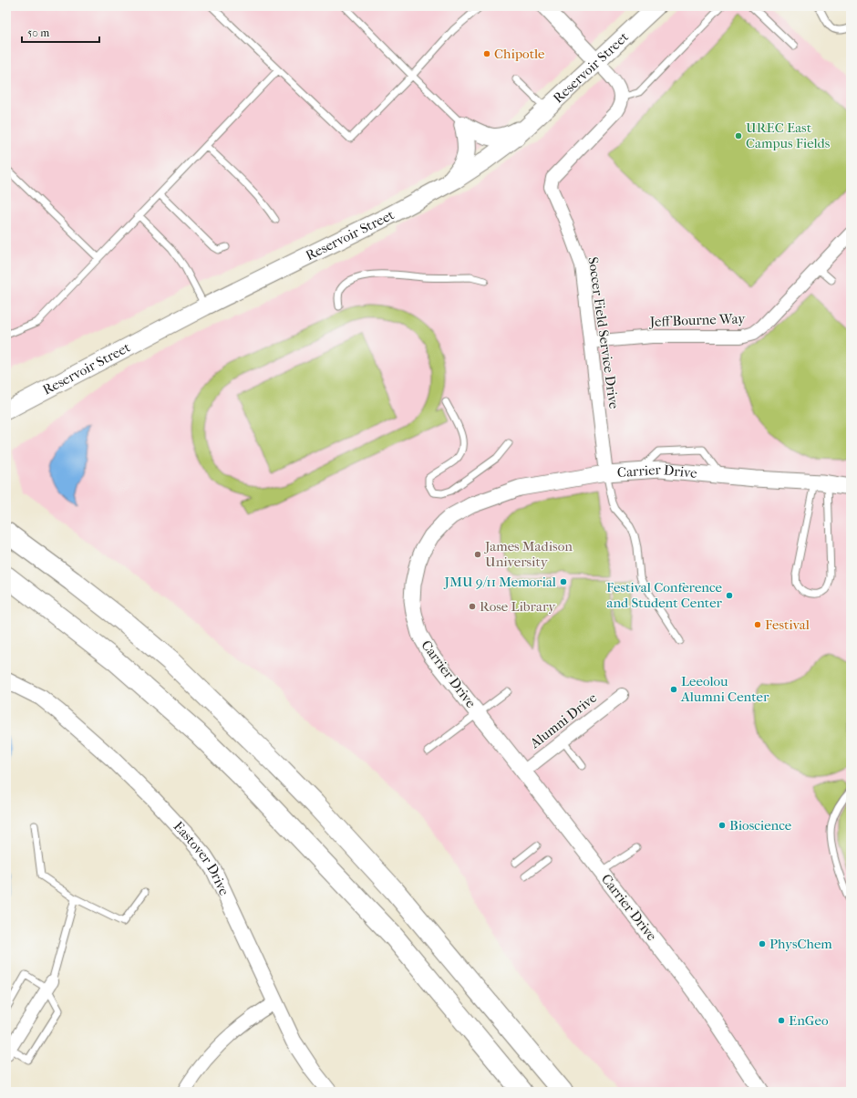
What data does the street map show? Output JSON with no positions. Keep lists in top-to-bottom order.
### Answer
{
  "streets": {
    "main road": ["Reservoir Street"],
    "street": [
      "Jeff Bourne Way",
      "Soccer Field Service Drive",
      "Carrier Drive",
      "Alumni Drive",
      "Eastover Drive"
    ]
  },
  "crossings": [
    ["Jeff Bourne Way", "Soccer Field Service Drive"],
    ["Soccer Field Service Drive", "Carrier Drive"],
    ["Carrier Drive", "Alumni Drive"]
  ],
  "places": [
    "Chipotle",
    "UREC East Campus Fields",
    "James Madison University",
    "JMU 9/11 Memorial",
    "Festival Conference and Student Center",
    "Rose Library",
    "Festival",
    "Leeolou Alumni Center",
    "Bioscience",
    "PhysChem",
    "EnGeo"
  ],
  "scale_bar": "50 m"
}
